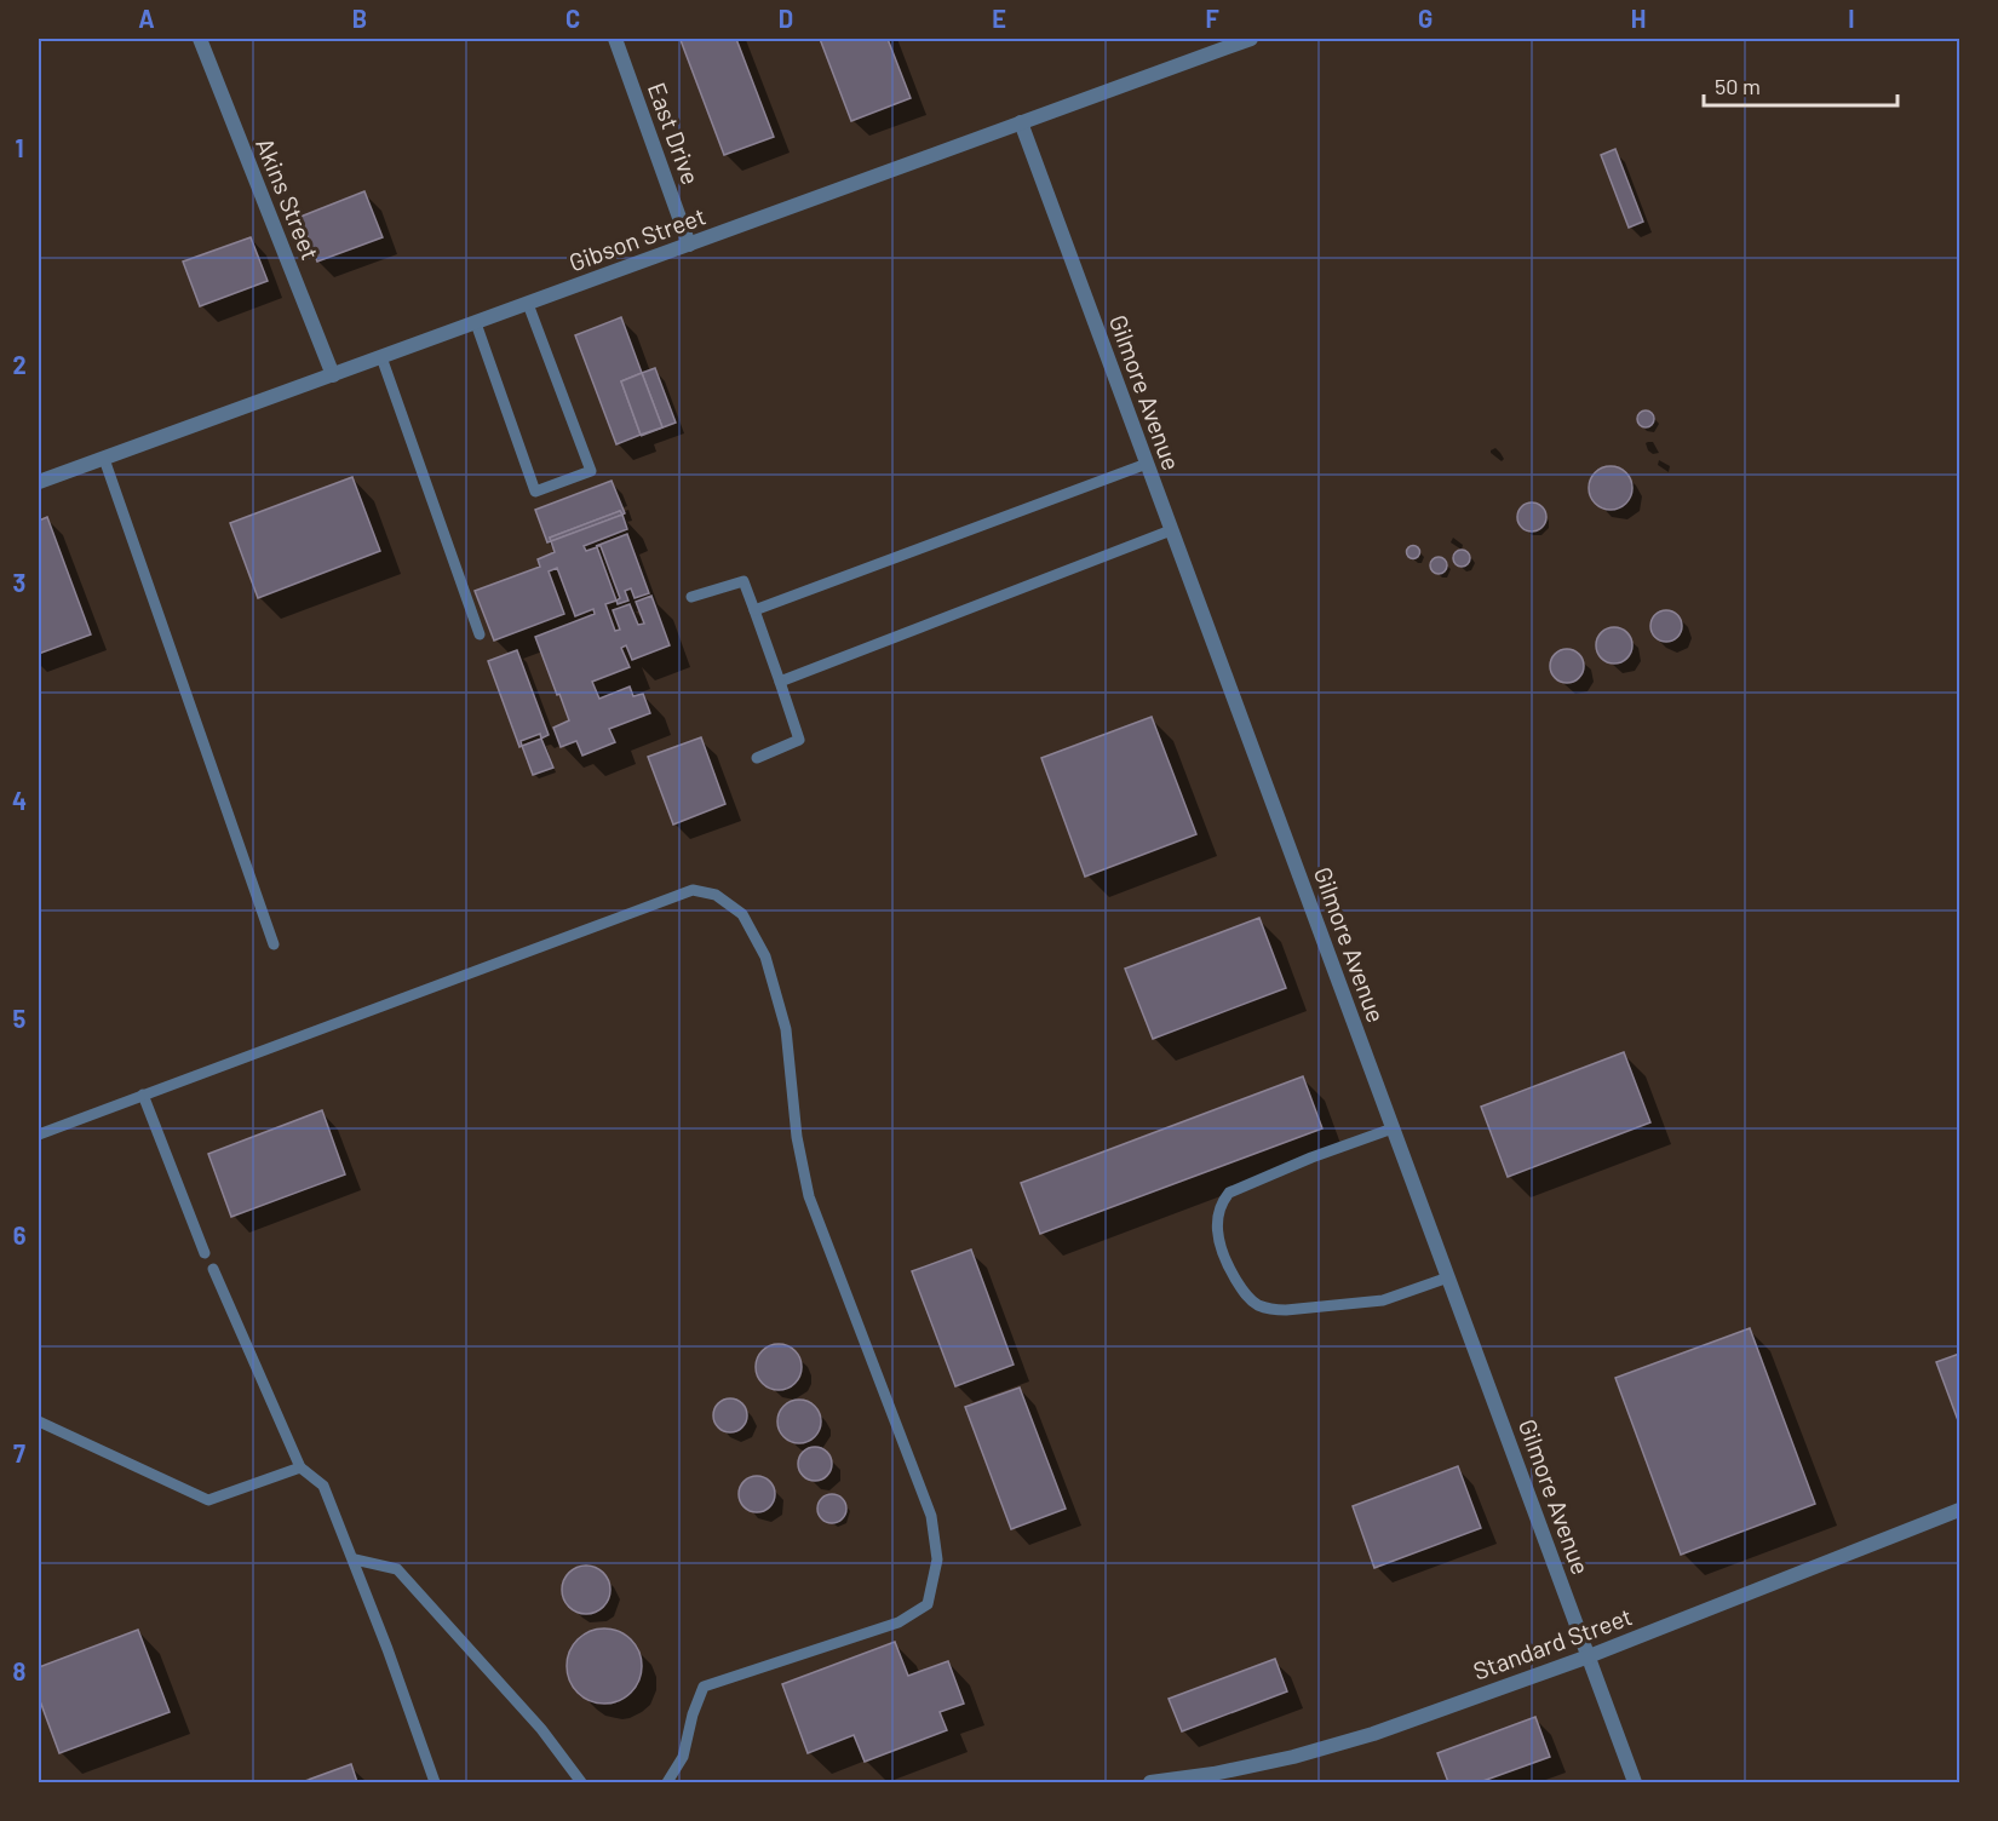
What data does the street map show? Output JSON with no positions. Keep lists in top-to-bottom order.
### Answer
{
  "streets": {
    "street": [
      "East Drive",
      "Akins Street",
      "Gibson Street",
      "Gilmore Avenue",
      "Standard Street"
    ]
  },
  "crossings": [
    ["East Drive", "Gibson Street"],
    ["Akins Street", "Gibson Street"],
    ["Gibson Street", "Gilmore Avenue"],
    ["Gilmore Avenue", "Standard Street"]
  ],
  "scale_bar": "50 m",
  "grid": {
    "columns": [
      "A",
      "B",
      "C",
      "D",
      "E",
      "F",
      "G",
      "H",
      "I"
    ],
    "rows": [
      "1",
      "2",
      "3",
      "4",
      "5",
      "6",
      "7",
      "8"
    ]
  }
}
